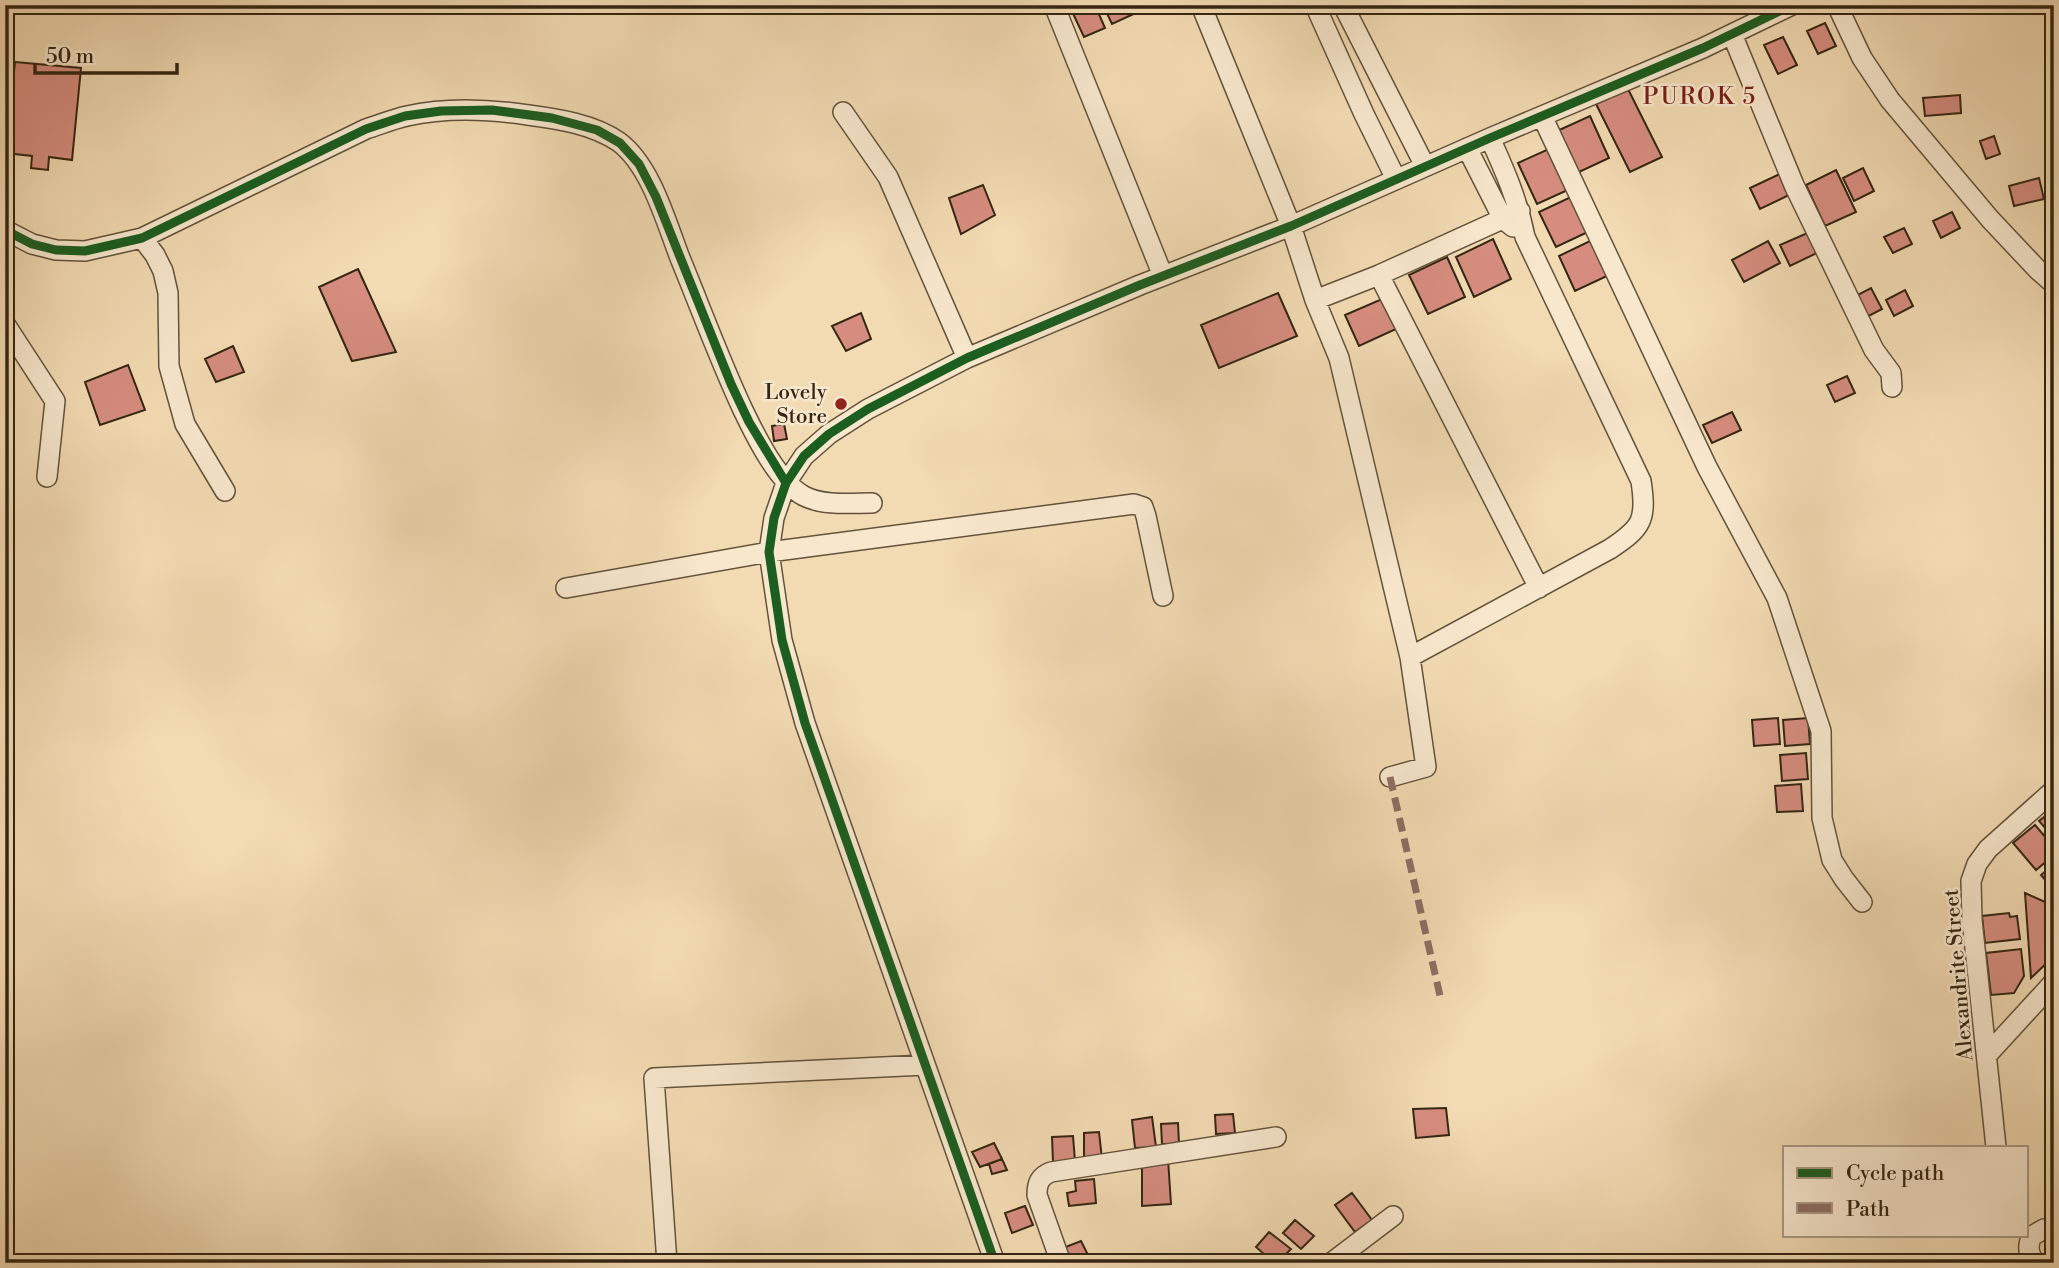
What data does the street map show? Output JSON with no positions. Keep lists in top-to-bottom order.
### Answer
{
  "streets": {
    "street": ["Alexandrite Street"]
  },
  "districts": ["PUROK 5"],
  "places": ["Lovely Store"],
  "legend": ["Cycle path", "Path"],
  "scale_bar": "50 m"
}
